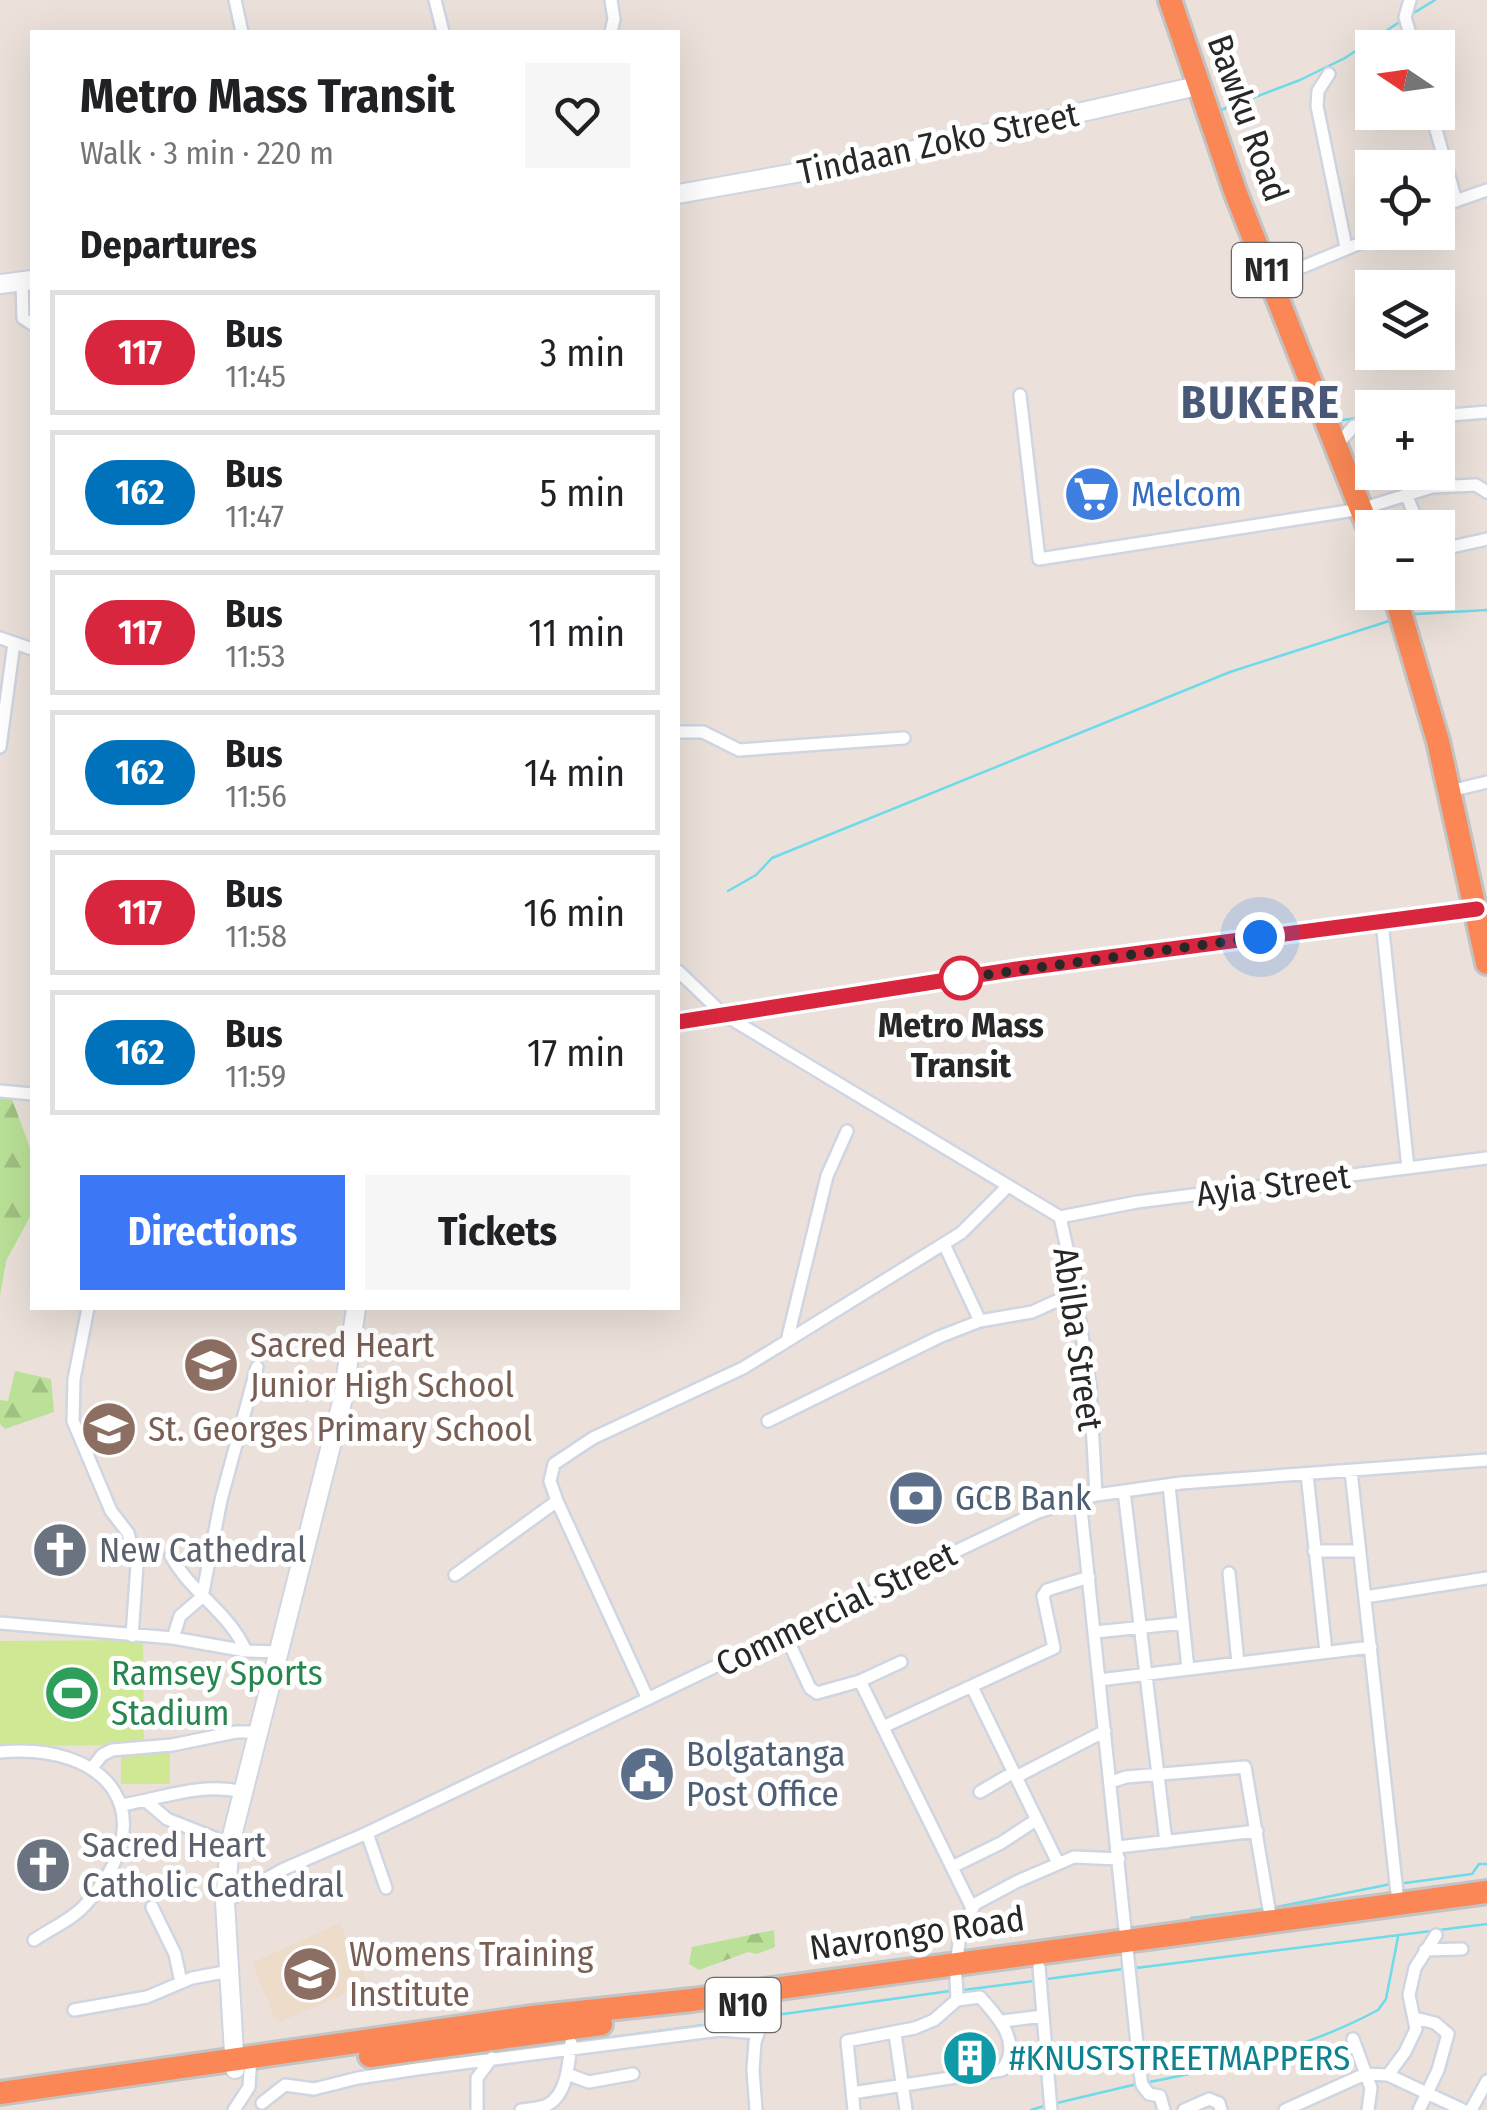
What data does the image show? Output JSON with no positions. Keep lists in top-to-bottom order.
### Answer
{
  "streets": {
    "highway": [
      "Bawku Road",
      "N11",
      "Navrongo Road",
      "N10"
    ],
    "street": [
      "Tindaan Zoko Street",
      "Ayia Street",
      "Abilba Street",
      "Commercial Street"
    ]
  },
  "crossings": [
    ["Bawku Road", "Tindaan Zoko Street"],
    ["Ayia Street", "Abilba Street"],
    ["Abilba Street", "Commercial Street"]
  ],
  "districts": ["BUKERE"],
  "places": {
    "supermarket": ["Melcom"],
    "other": ["Metro Mass Transit"],
    "school or university": ["Sacred Heart Junior High School", "St. Georges Primary School", "Womens Training Institute"],
    "bank": ["GCB Bank"],
    "church": ["New Cathedral", "Sacred Heart Catholic Cathedral"],
    "sports": ["Ramsey Sports Stadium"],
    "public building": ["Bolgatanga Post Office"],
    "building": ["#KNUSTSTREETMAPPERS"]
  },
  "lines": ["bus line 117"],
  "north": "left",
  "page": {
    "map_buttons": ["+", "−"],
    "heading": [
      ["Metro Mass Transit", "Walk · 3 min · 220 m"],
      "Departures"
    ],
    "list": [
      {
        "mark": "117",
        "name": "Bus",
        "note": "11:45",
        "value": "3 min"
      },
      {
        "mark": "162",
        "name": "Bus",
        "note": "11:47",
        "value": "5 min"
      },
      {
        "mark": "117",
        "name": "Bus",
        "note": "11:53",
        "value": "11 min"
      },
      {
        "mark": "162",
        "name": "Bus",
        "note": "11:56",
        "value": "14 min"
      },
      {
        "mark": "117",
        "name": "Bus",
        "note": "11:58",
        "value": "16 min"
      },
      {
        "mark": "162",
        "name": "Bus",
        "note": "11:59",
        "value": "17 min"
      }
    ],
    "buttons": ["Directions", "Tickets"]
  }
}
